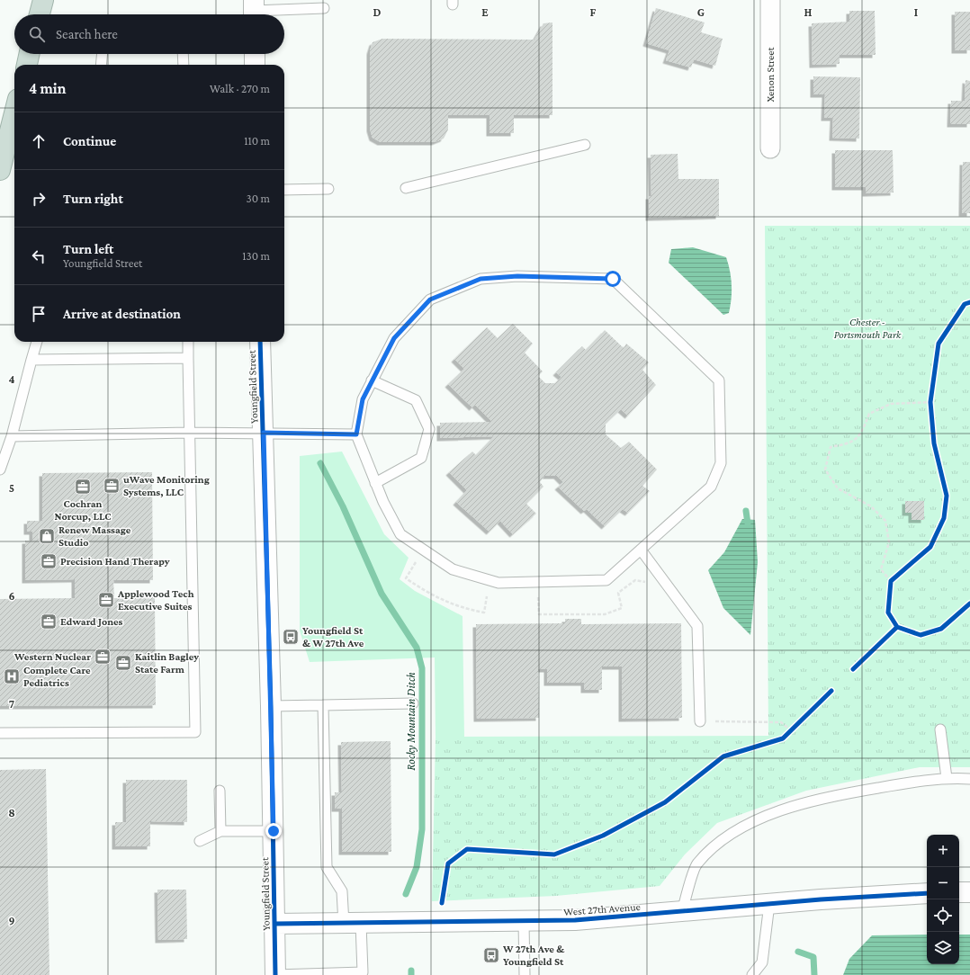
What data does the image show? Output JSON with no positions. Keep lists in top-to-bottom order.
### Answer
{
  "streets": {
    "street": ["Xenon Street", "Youngfield Street", "West 27th Avenue"]
  },
  "crossings": [
    ["Youngfield Street", "West 27th Avenue"]
  ],
  "water": ["Rocky Mountain Ditch"],
  "parks": ["Chester - Portsmouth Park"],
  "places": {
    "office": [
      "uWave Monitoring Systems, LLC",
      "Cochran Norcup, LLC",
      "Precision Hand Therapy",
      "Applewood Tech Executive Suites",
      "Edward Jones",
      "Western Nuclear",
      "Kaitlin Bagley State Farm"
    ],
    "shop": ["Renew Massage Studio"],
    "bus stop": ["Youngfield St & W 27th Ave", "W 27th Ave & Youngfield St"],
    "hospital": ["Complete Care Pediatrics"]
  },
  "page": {
    "search": "Search here",
    "heading": ["4 min", "Walk · 270 m"],
    "list": [
      ["Continue", "110 m"],
      ["Turn right", "30 m"],
      ["Turn left", "Youngfield Street", "130 m"],
      "Arrive at destination"
    ],
    "map_buttons": ["+", "−"]
  },
  "grid": {
    "columns": [
      "D",
      "E",
      "F",
      "G",
      "H",
      "I"
    ],
    "rows": [
      "4",
      "5",
      "6",
      "7",
      "8",
      "9"
    ]
  }
}
